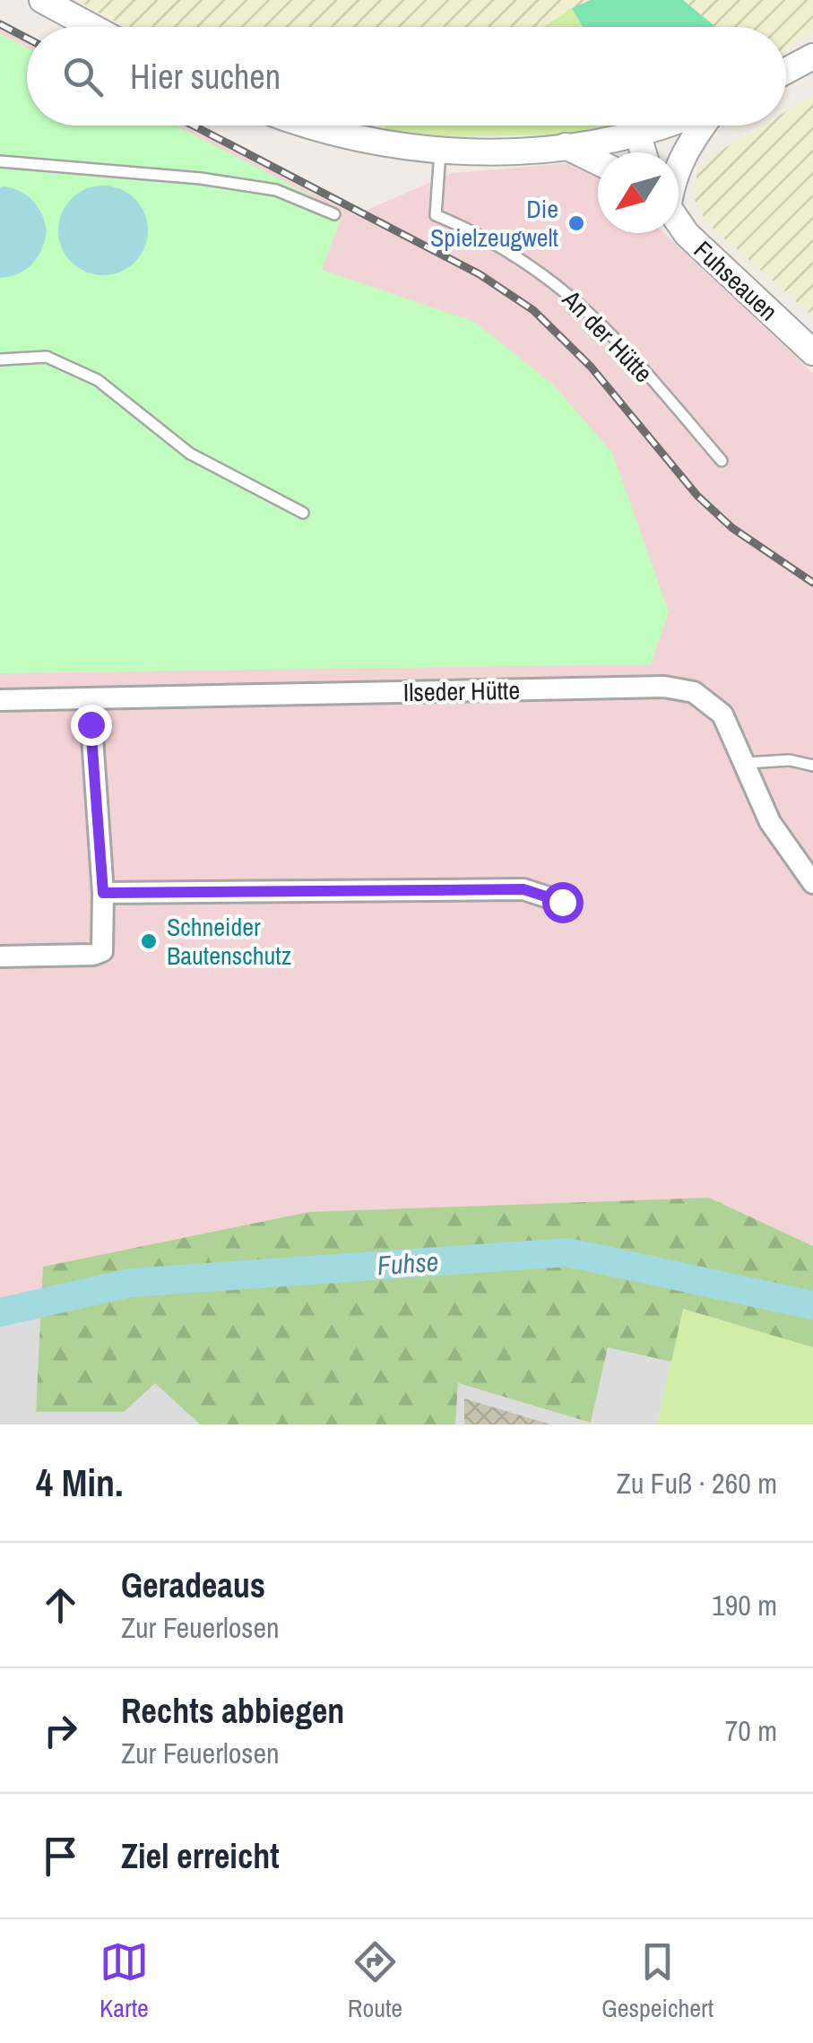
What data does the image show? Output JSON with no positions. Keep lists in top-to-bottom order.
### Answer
{
  "streets": {
    "street": ["Fuhseauen", "Ilseder Hütte"],
    "lane": ["An der Hütte"]
  },
  "water": ["Fuhse"],
  "places": ["Die Spielzeugwelt", "Schneider Bautenschutz"],
  "north": "bottom left",
  "page": {
    "search": "Hier suchen",
    "heading": ["4 Min.", "Zu Fuß · 260 m"],
    "list": [
      ["Geradeaus", "Zur Feuerlosen", "190 m"],
      ["Rechts abbiegen", "Zur Feuerlosen", "70 m"],
      "Ziel erreicht"
    ],
    "nav": ["Karte", "Route", "Gespeichert"]
  }
}
